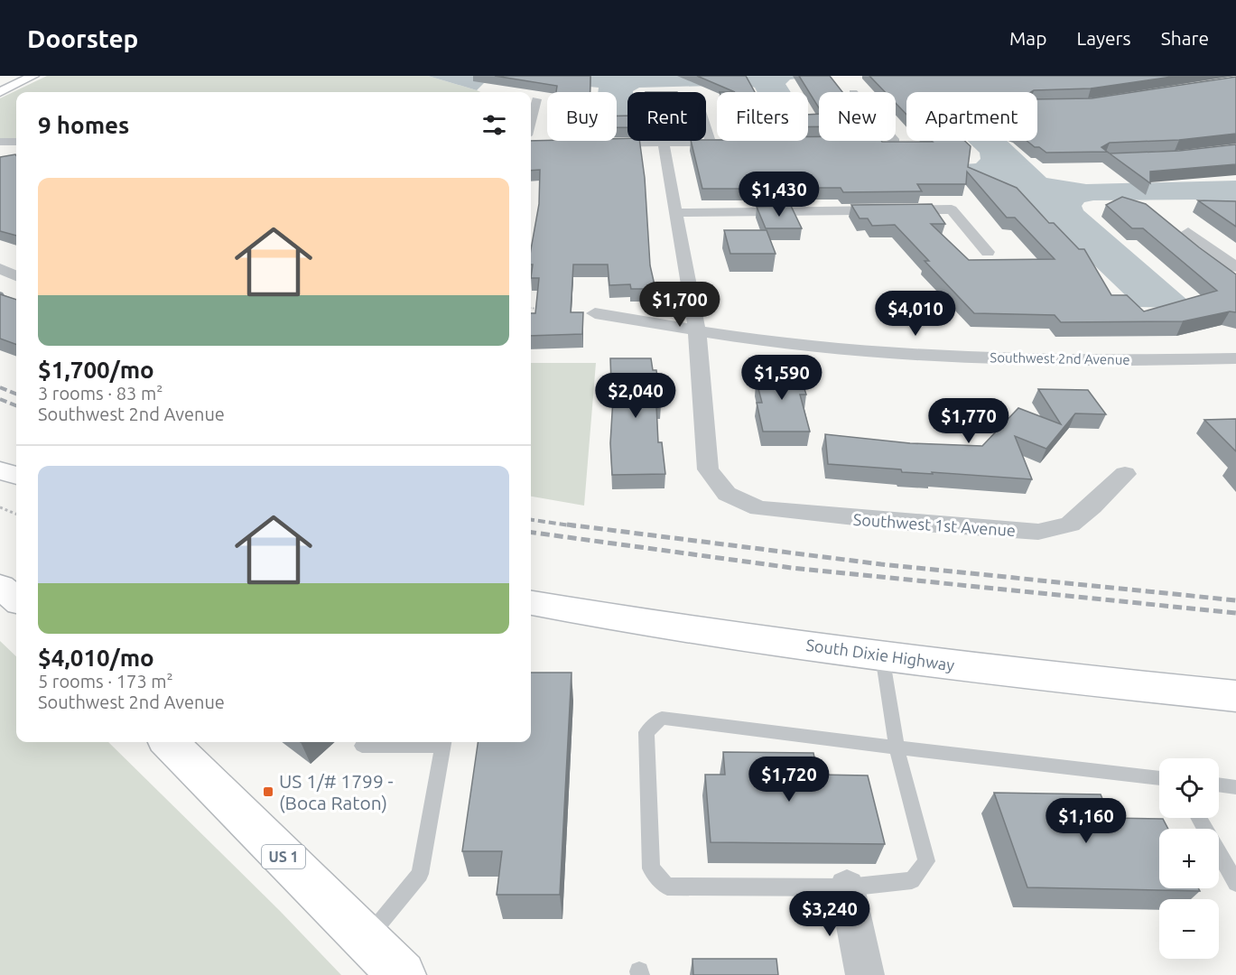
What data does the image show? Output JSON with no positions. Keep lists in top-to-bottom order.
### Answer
{
  "streets": {
    "main road": ["South Dixie Highway", "US 1"],
    "street": ["Southwest 2nd Avenue", "Southwest 1st Avenue"]
  },
  "crossings": [
    ["Southwest 2nd Avenue", "Southwest 1st Avenue"]
  ],
  "places": {
    "transit": ["US 1/# 1799 - (Boca Raton)"]
  },
  "page": {
    "header": "Doorstep",
    "nav": ["Map", "Layers", "Share"],
    "chip": [
      "Buy",
      "Rent",
      "Filters",
      "New",
      "Apartment"
    ],
    "heading": "9 homes",
    "list": [
      {
        "name": "$1,700/mo",
        "note": "3 rooms · 83 m² · Southwest 2nd Avenue"
      },
      {
        "name": "$4,010/mo",
        "note": "5 rooms · 173 m² · Southwest 2nd Avenue"
      }
    ],
    "price": [
      "$1,430",
      "$1,700",
      "$4,010",
      "$1,590",
      "$2,040",
      "$1,770",
      "$1,720",
      "$1,160",
      "$3,240"
    ],
    "map_buttons": ["+", "−"]
  }
}
